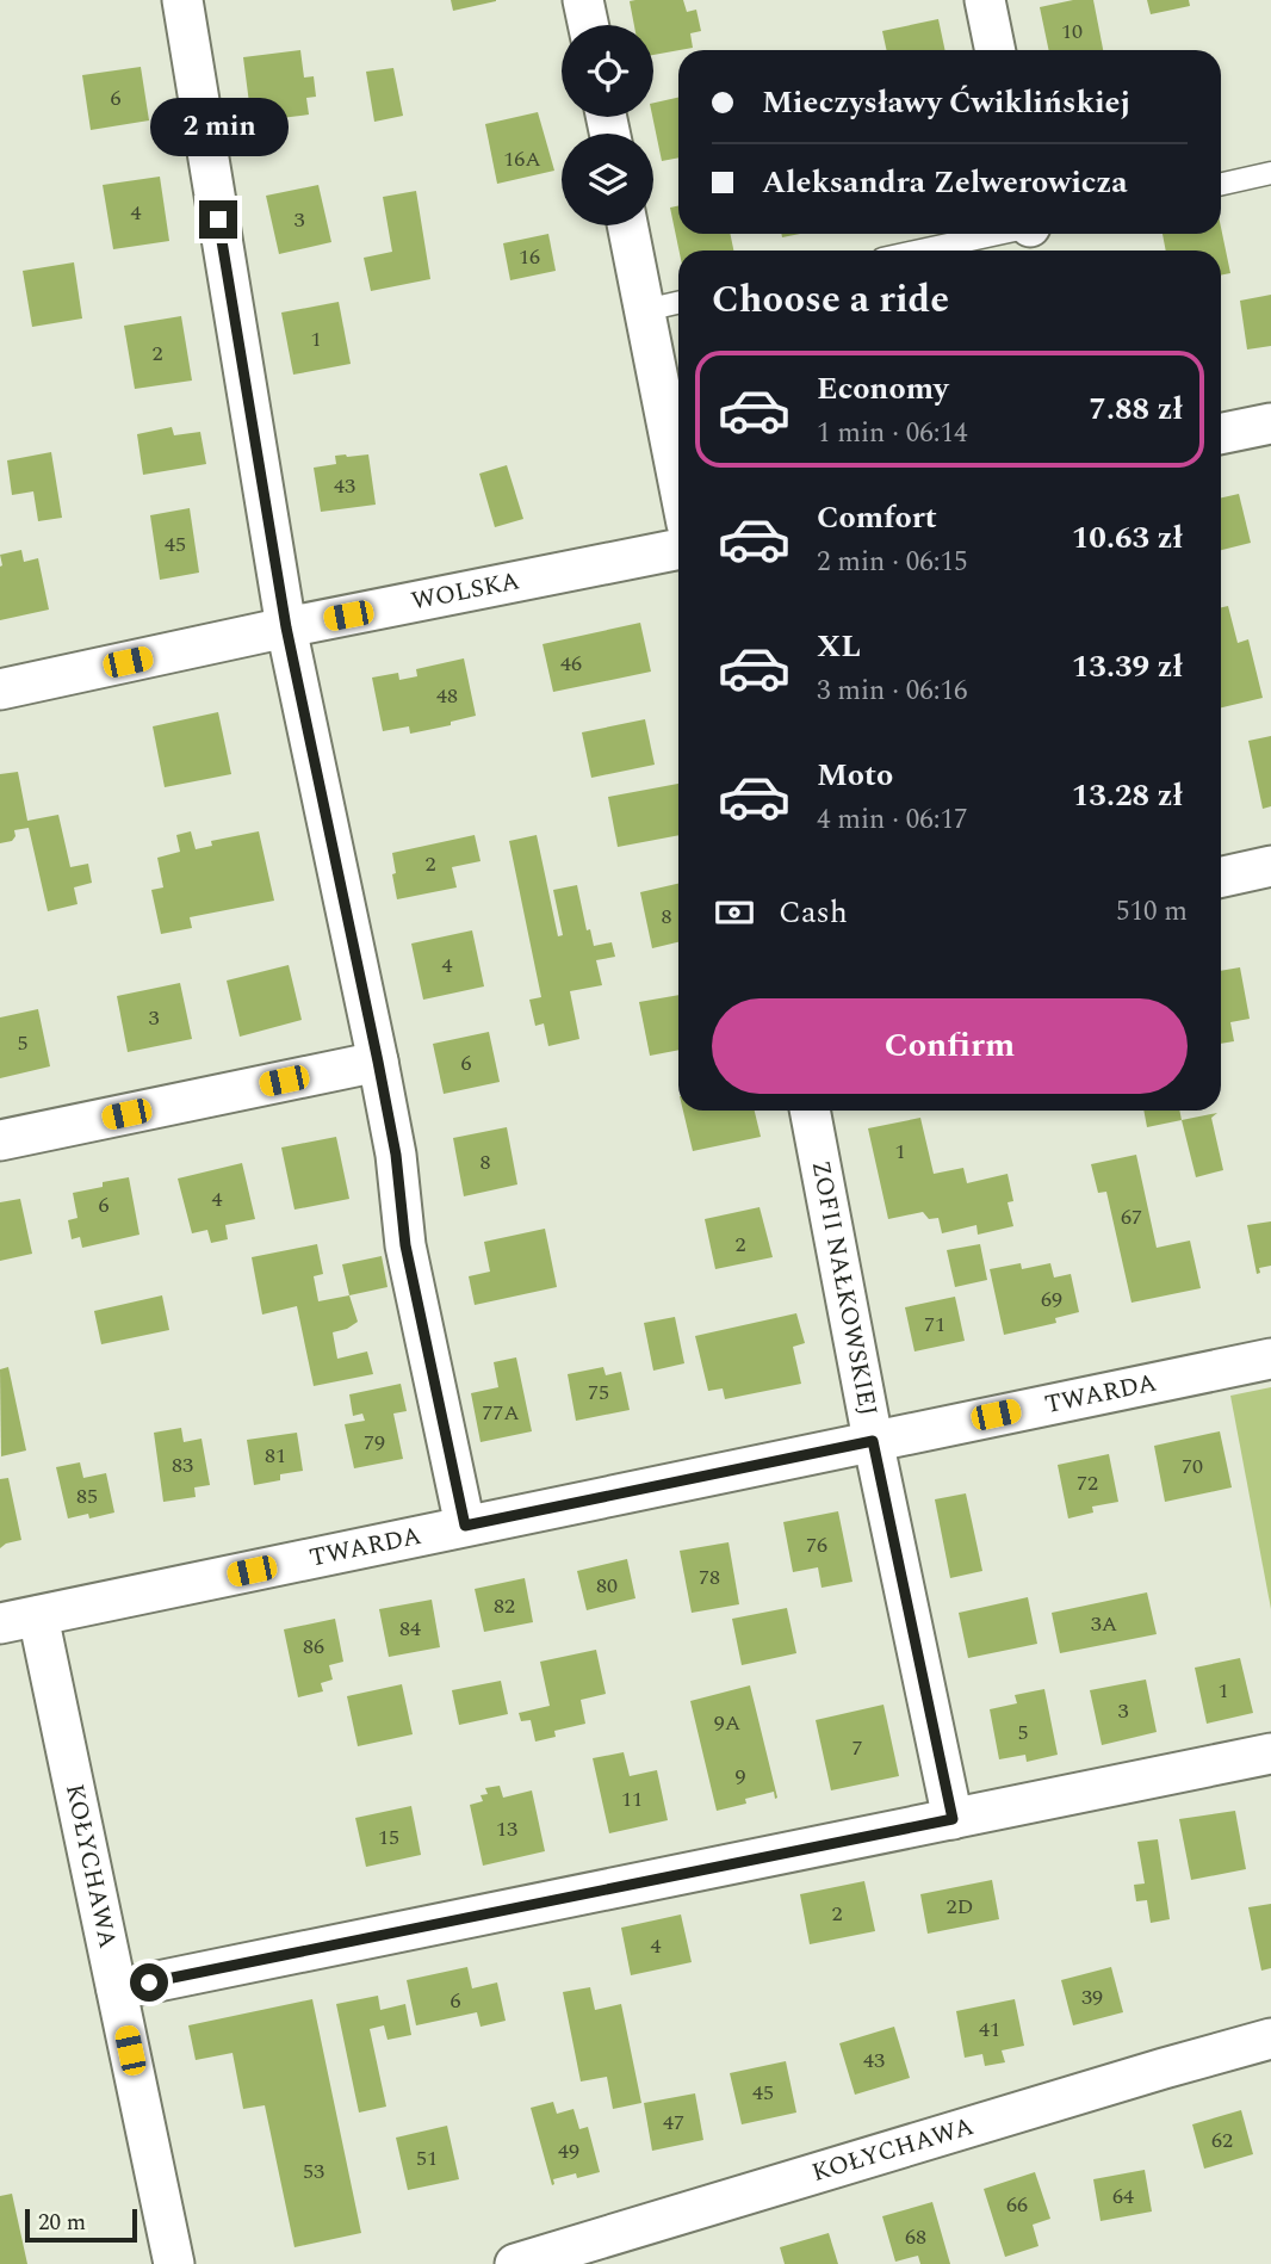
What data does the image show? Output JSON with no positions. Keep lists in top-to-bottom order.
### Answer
{
  "streets": {
    "street": [
      "WOLSKA",
      "ZOFII NAŁKOWSKIEJ",
      "TWARDA",
      "KOŁYCHAWA"
    ]
  },
  "crossings": [
    ["ZOFII NAŁKOWSKIEJ", "TWARDA"],
    ["TWARDA", "KOŁYCHAWA"]
  ],
  "house_numbers": [
    "10",
    "6",
    "16A",
    "4",
    "3",
    "16",
    "1",
    "2",
    "43",
    "45",
    "46",
    "48",
    "2",
    "8",
    "4",
    "3",
    "5",
    "6",
    "1",
    "8",
    "4",
    "6",
    "67",
    "2",
    "69",
    "71",
    "75",
    "77A",
    "79",
    "81",
    "83",
    "70",
    "72",
    "85",
    "76",
    "78",
    "80",
    "82",
    "3A",
    "84",
    "86",
    "1",
    "3",
    "9A",
    "5",
    "7",
    "9",
    "11",
    "13",
    "15",
    "2D",
    "2",
    "4",
    "39",
    "6",
    "41",
    "43",
    "45",
    "47",
    "62",
    "49",
    "51",
    "53",
    "64",
    "66",
    "68"
  ],
  "scale_bar": "20 m",
  "page": {
    "banner": ["Mieczysławy Ćwiklińskiej", "Aleksandra Zelwerowicza"],
    "bubble": "2 min",
    "heading": "Choose a ride",
    "list": [
      {
        "name": "Economy",
        "note": "1 min · 06:14",
        "value": "7.88 zł"
      },
      {
        "name": "Comfort",
        "note": "2 min · 06:15",
        "value": "10.63 zł"
      },
      {
        "name": "XL",
        "note": "3 min · 06:16",
        "value": "13.39 zł"
      },
      {
        "name": "Moto",
        "note": "4 min · 06:17",
        "value": "13.28 zł"
      }
    ],
    "pay": ["Cash", "510 m"],
    "buttons": "Confirm",
    "scale": "20 m"
  }
}
